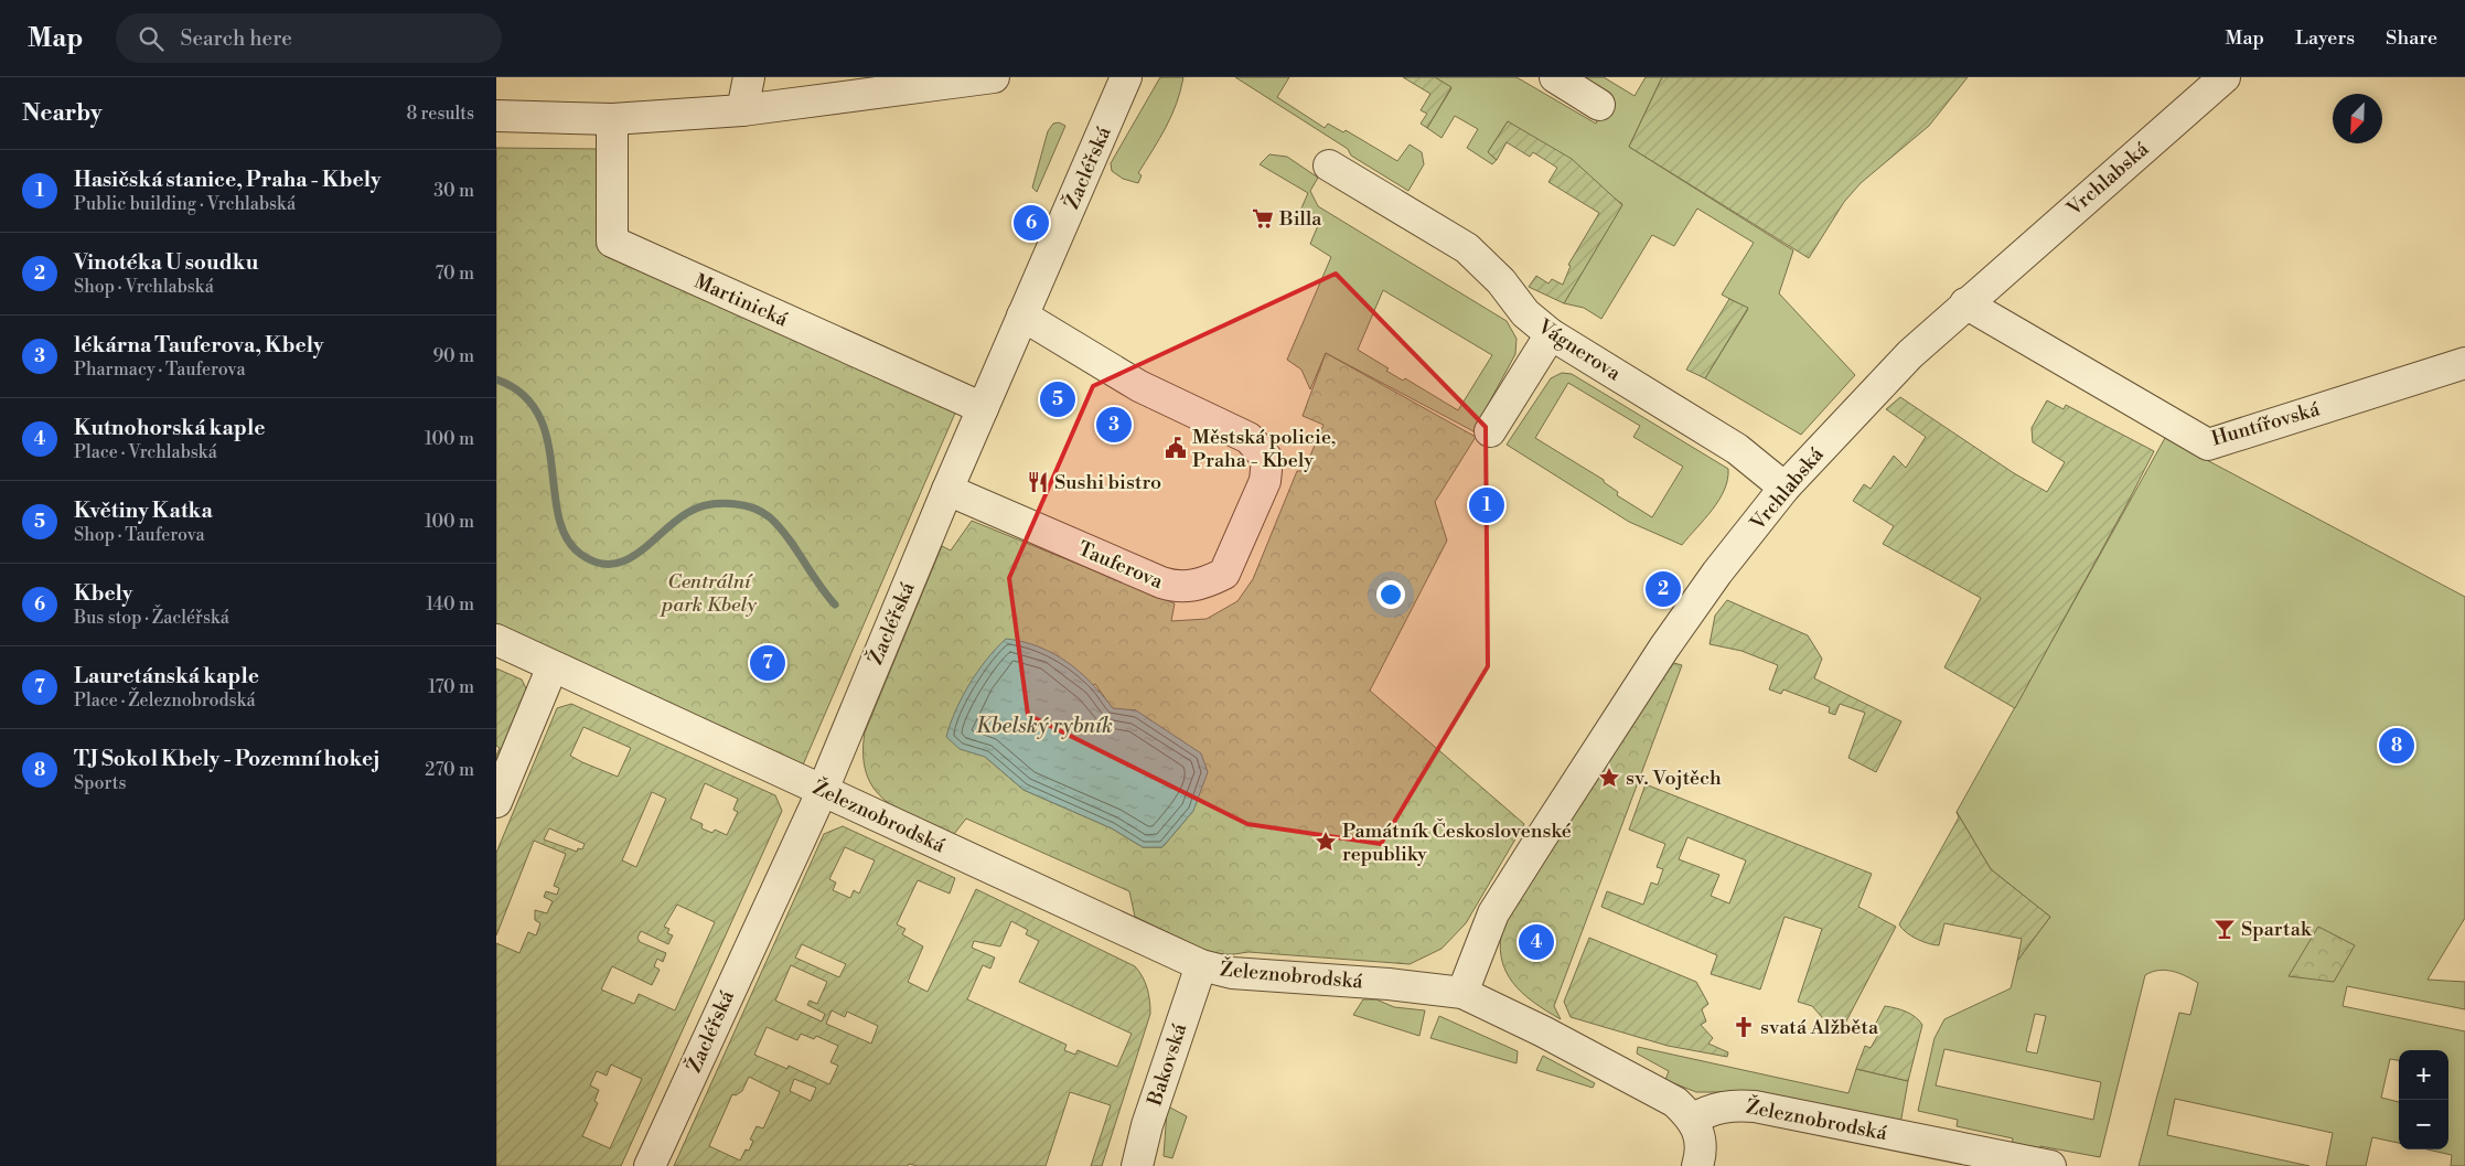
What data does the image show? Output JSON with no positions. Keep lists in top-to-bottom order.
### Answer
{
  "streets": {
    "street": [
      "Žacléřská",
      "Vrchlabská",
      "Martinická",
      "Vágnerova",
      "Huntířovská",
      "Tauferova",
      "Železnobrodská",
      "Bakovská"
    ]
  },
  "crossings": [
    ["Žacléřská", "Martinická"],
    ["Žacléřská", "Tauferova"],
    ["Žacléřská", "Železnobrodská"],
    ["Vrchlabská", "Vágnerova"],
    ["Vrchlabská", "Huntířovská"],
    ["Vrchlabská", "Železnobrodská"],
    ["Železnobrodská", "Bakovská"]
  ],
  "water": ["Kbelský rybník"],
  "parks": ["Centrální park Kbely"],
  "places": {
    "supermarket": ["Billa"],
    "public building": ["Městská policie, Praha - Kbely"],
    "restaurant": ["Sushi bistro"],
    "place": ["sv. Vojtěch", "Památník Československé republiky"],
    "bar": ["Spartak"],
    "church": ["svatá Alžběta"]
  },
  "north": "bottom left",
  "page": {
    "header": "Map",
    "search": "Search here",
    "nav": ["Map", "Layers", "Share"],
    "heading": ["Nearby", "8 results"],
    "list": [
      {
        "mark": "1",
        "name": "Hasičská stanice, Praha - Kbely",
        "note": "Public building · Vrchlabská",
        "value": "30 m"
      },
      {
        "mark": "2",
        "name": "Vinotéka U soudku",
        "note": "Shop · Vrchlabská",
        "value": "70 m"
      },
      {
        "mark": "3",
        "name": "lékárna Tauferova, Kbely",
        "note": "Pharmacy · Tauferova",
        "value": "90 m"
      },
      {
        "mark": "4",
        "name": "Kutnohorská kaple",
        "note": "Place · Vrchlabská",
        "value": "100 m"
      },
      {
        "mark": "5",
        "name": "Květiny Katka",
        "note": "Shop · Tauferova",
        "value": "100 m"
      },
      {
        "mark": "6",
        "name": "Kbely",
        "note": "Bus stop · Žacléřská",
        "value": "140 m"
      },
      {
        "mark": "7",
        "name": "Lauretánská kaple",
        "note": "Place · Železnobrodská",
        "value": "170 m"
      },
      {
        "mark": "8",
        "name": "TJ Sokol Kbely - Pozemní hokej",
        "note": "Sports",
        "value": "270 m"
      }
    ],
    "pins": [
      "6",
      "5",
      "3",
      "1",
      "2",
      "7",
      "8",
      "4"
    ],
    "map_buttons": ["+", "−"]
  }
}
